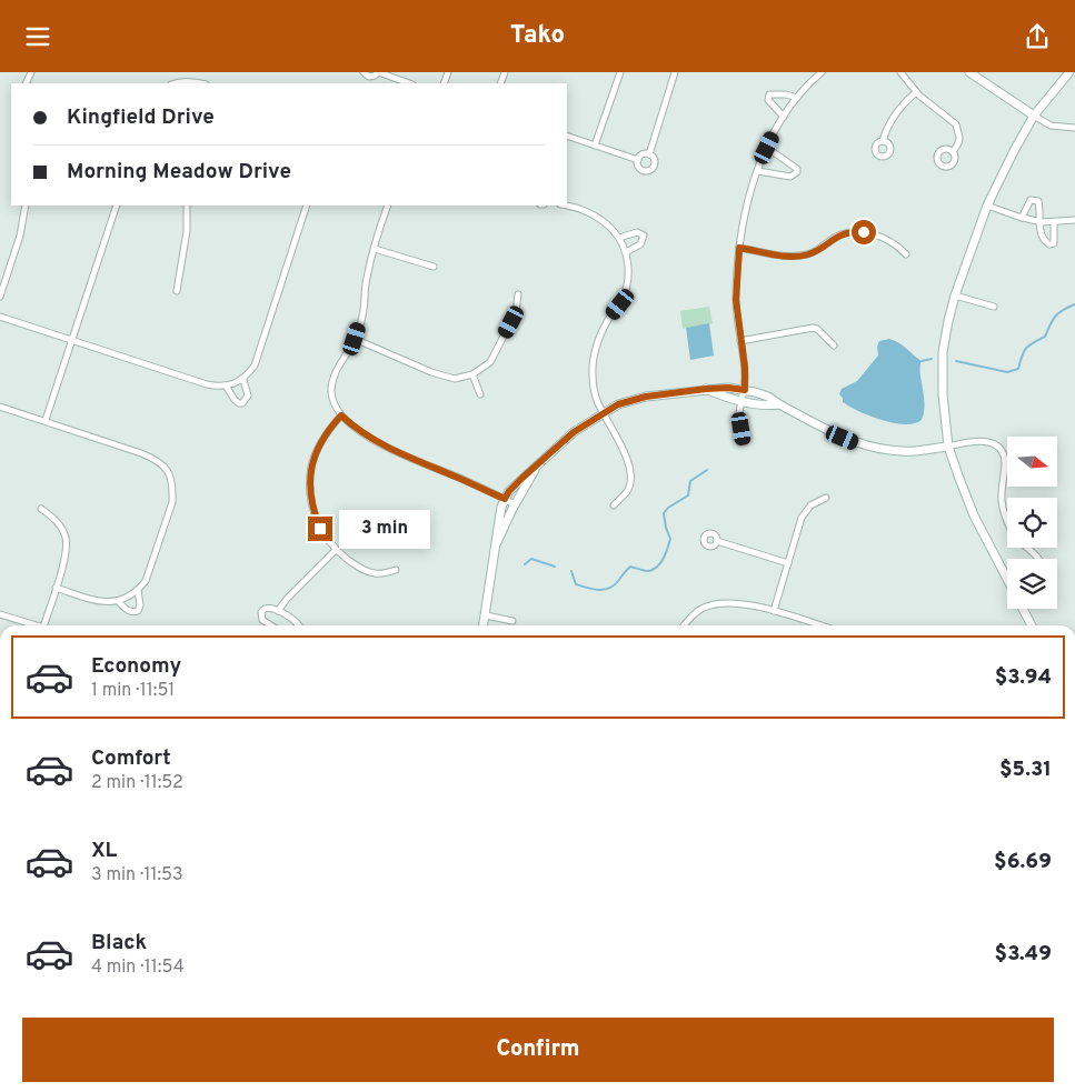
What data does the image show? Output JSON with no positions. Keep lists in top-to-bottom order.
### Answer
{
  "north": "right",
  "page": {
    "header": "Tako",
    "banner": ["Kingfield Drive", "Morning Meadow Drive"],
    "bubble": "3 min",
    "list": [
      {
        "name": "Economy",
        "note": "1 min · 11:51",
        "value": "$3.94"
      },
      {
        "name": "Comfort",
        "note": "2 min · 11:52",
        "value": "$5.31"
      },
      {
        "name": "XL",
        "note": "3 min · 11:53",
        "value": "$6.69"
      },
      {
        "name": "Black",
        "note": "4 min · 11:54",
        "value": "$3.49"
      }
    ],
    "buttons": "Confirm"
  }
}
